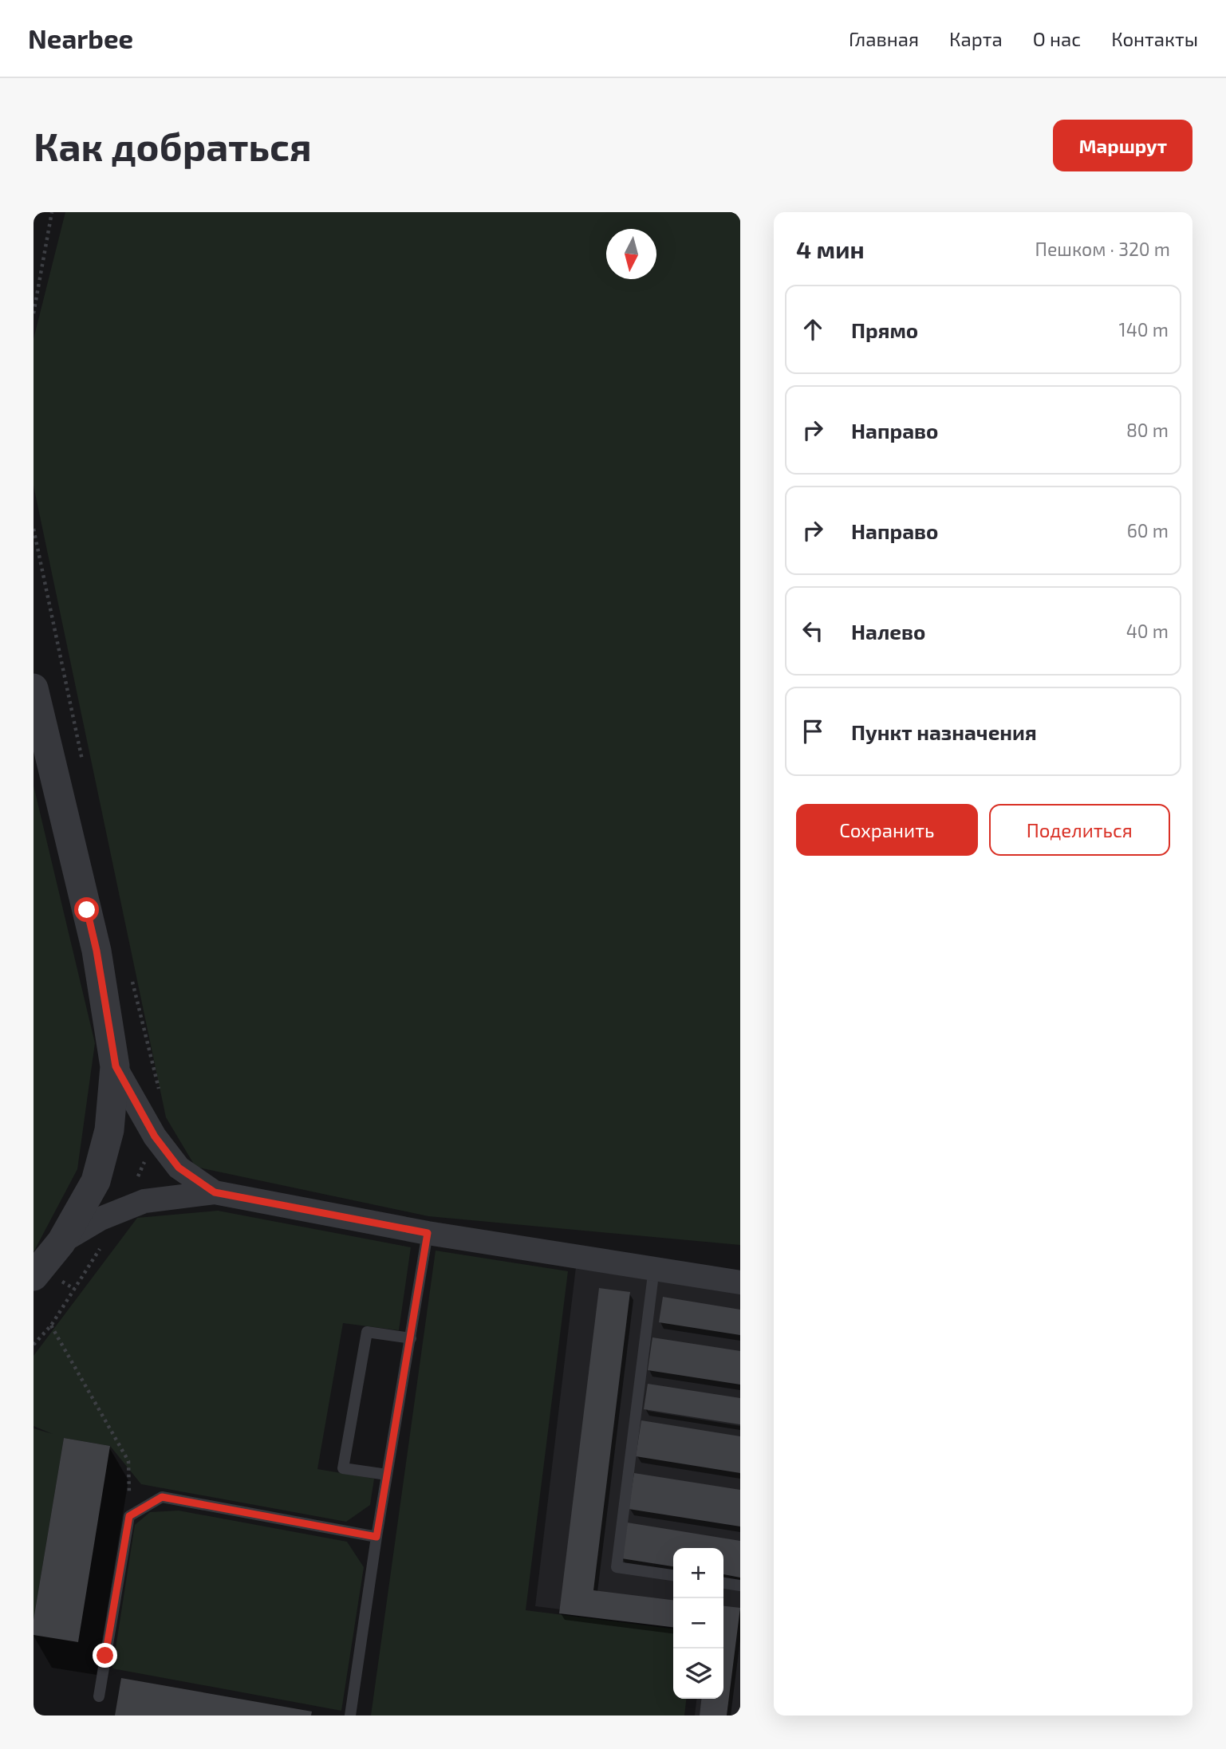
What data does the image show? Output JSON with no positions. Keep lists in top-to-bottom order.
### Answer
{
  "north": "bottom",
  "page": {
    "header": "Nearbee",
    "nav": [
      "Главная",
      "Карта",
      "О нас",
      "Контакты"
    ],
    "buttons": [
      "Маршрут",
      ["Сохранить", "Поделиться"]
    ],
    "title": "Как добраться",
    "heading": ["4 мин", "Пешком · 320 m"],
    "list": [
      ["Прямо", "140 m"],
      ["Направо", "80 m"],
      ["Направо", "60 m"],
      ["Налево", "40 m"],
      "Пункт назначения"
    ],
    "map_buttons": ["+", "−"]
  }
}
